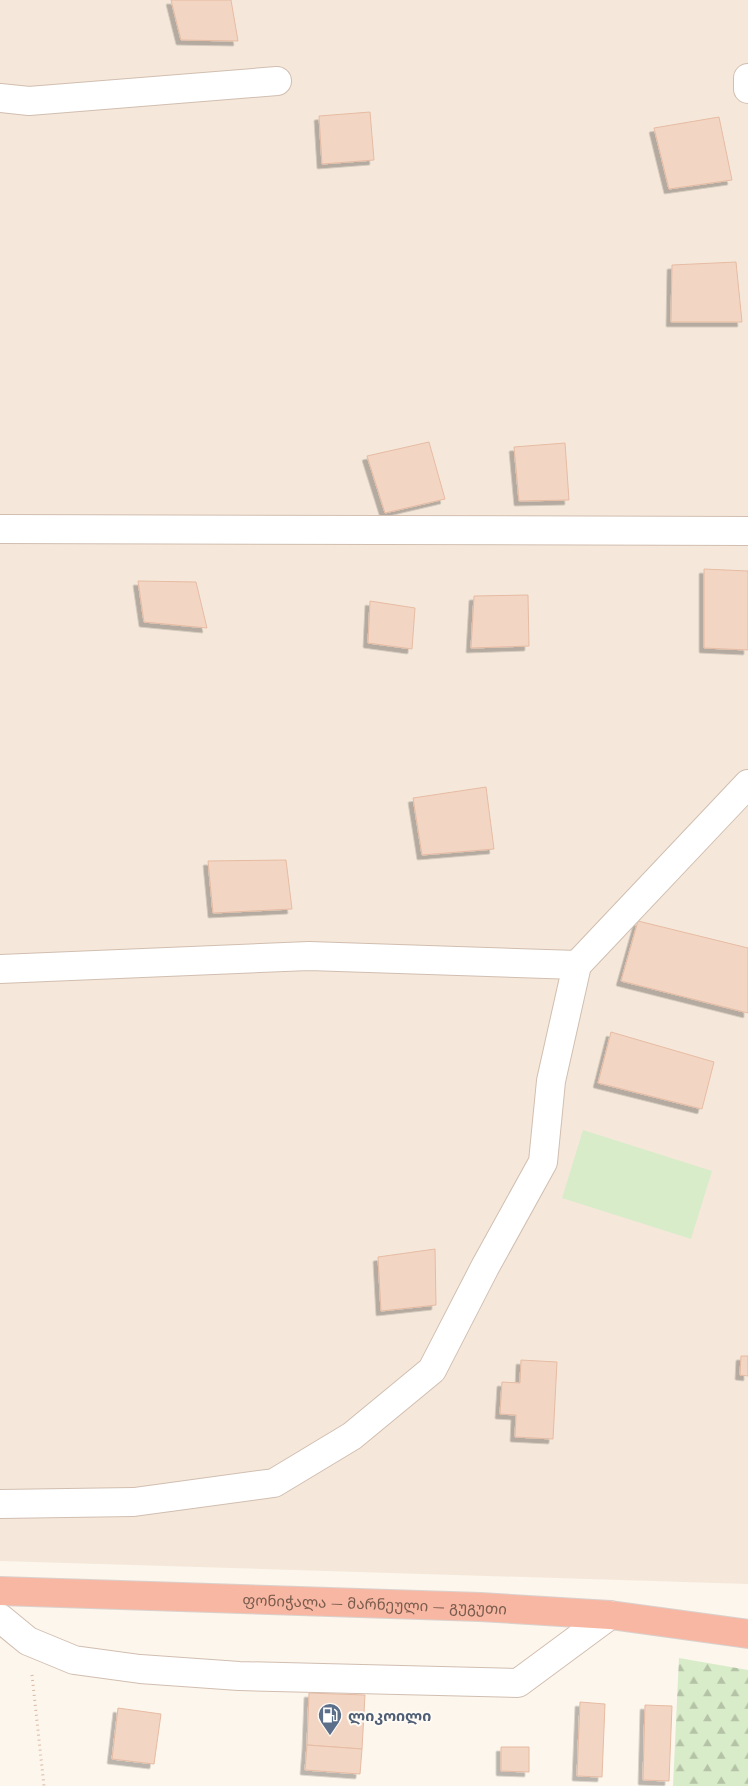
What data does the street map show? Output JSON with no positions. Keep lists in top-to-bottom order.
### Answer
{
  "streets": {
    "highway": ["ფონიჭალა — მარნეული — გუგუთი"]
  },
  "places": {
    "fuel station": ["ლიკოილი"]
  }
}
